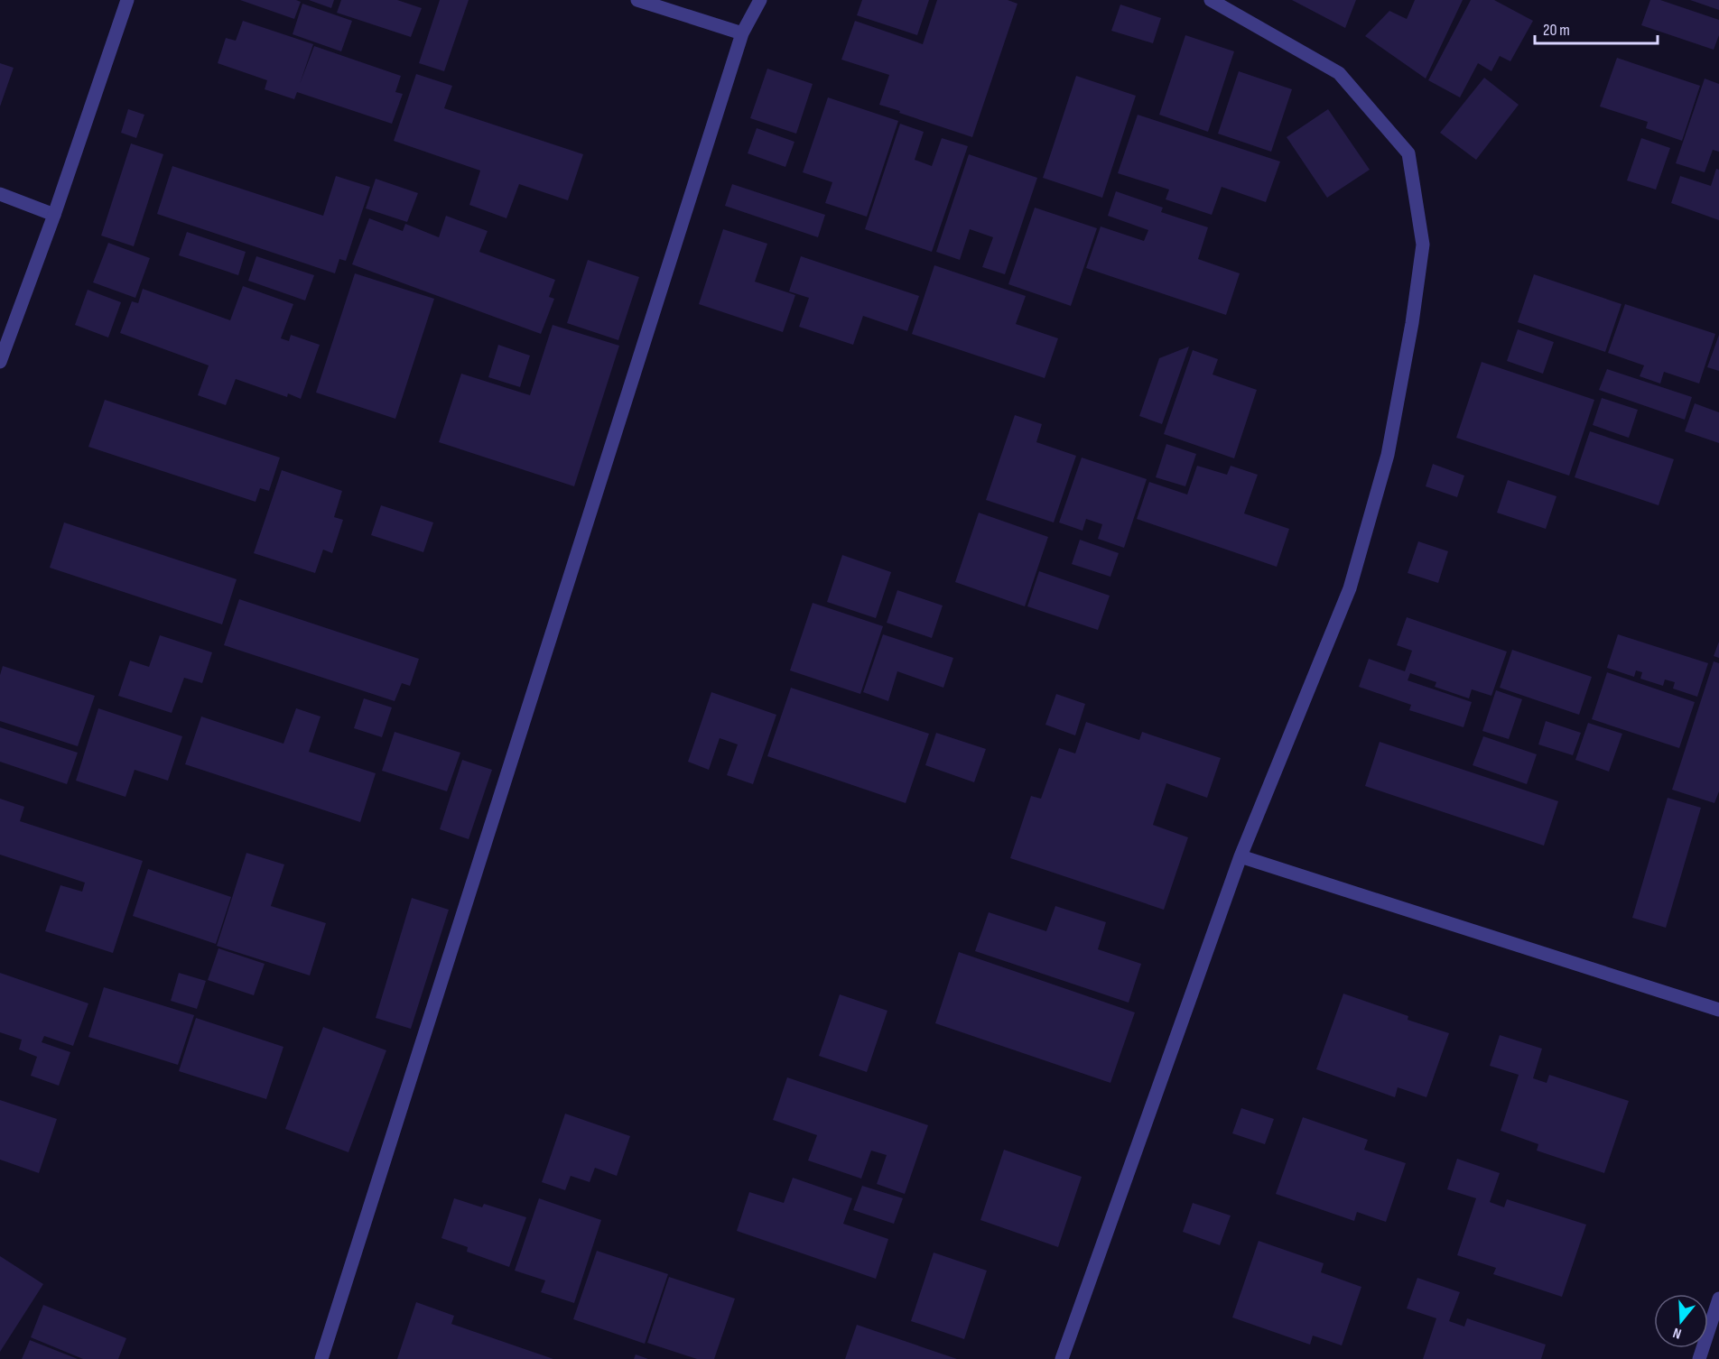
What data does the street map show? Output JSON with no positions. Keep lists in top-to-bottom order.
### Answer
{
  "scale_bar": "20 m",
  "north": "bottom"
}
